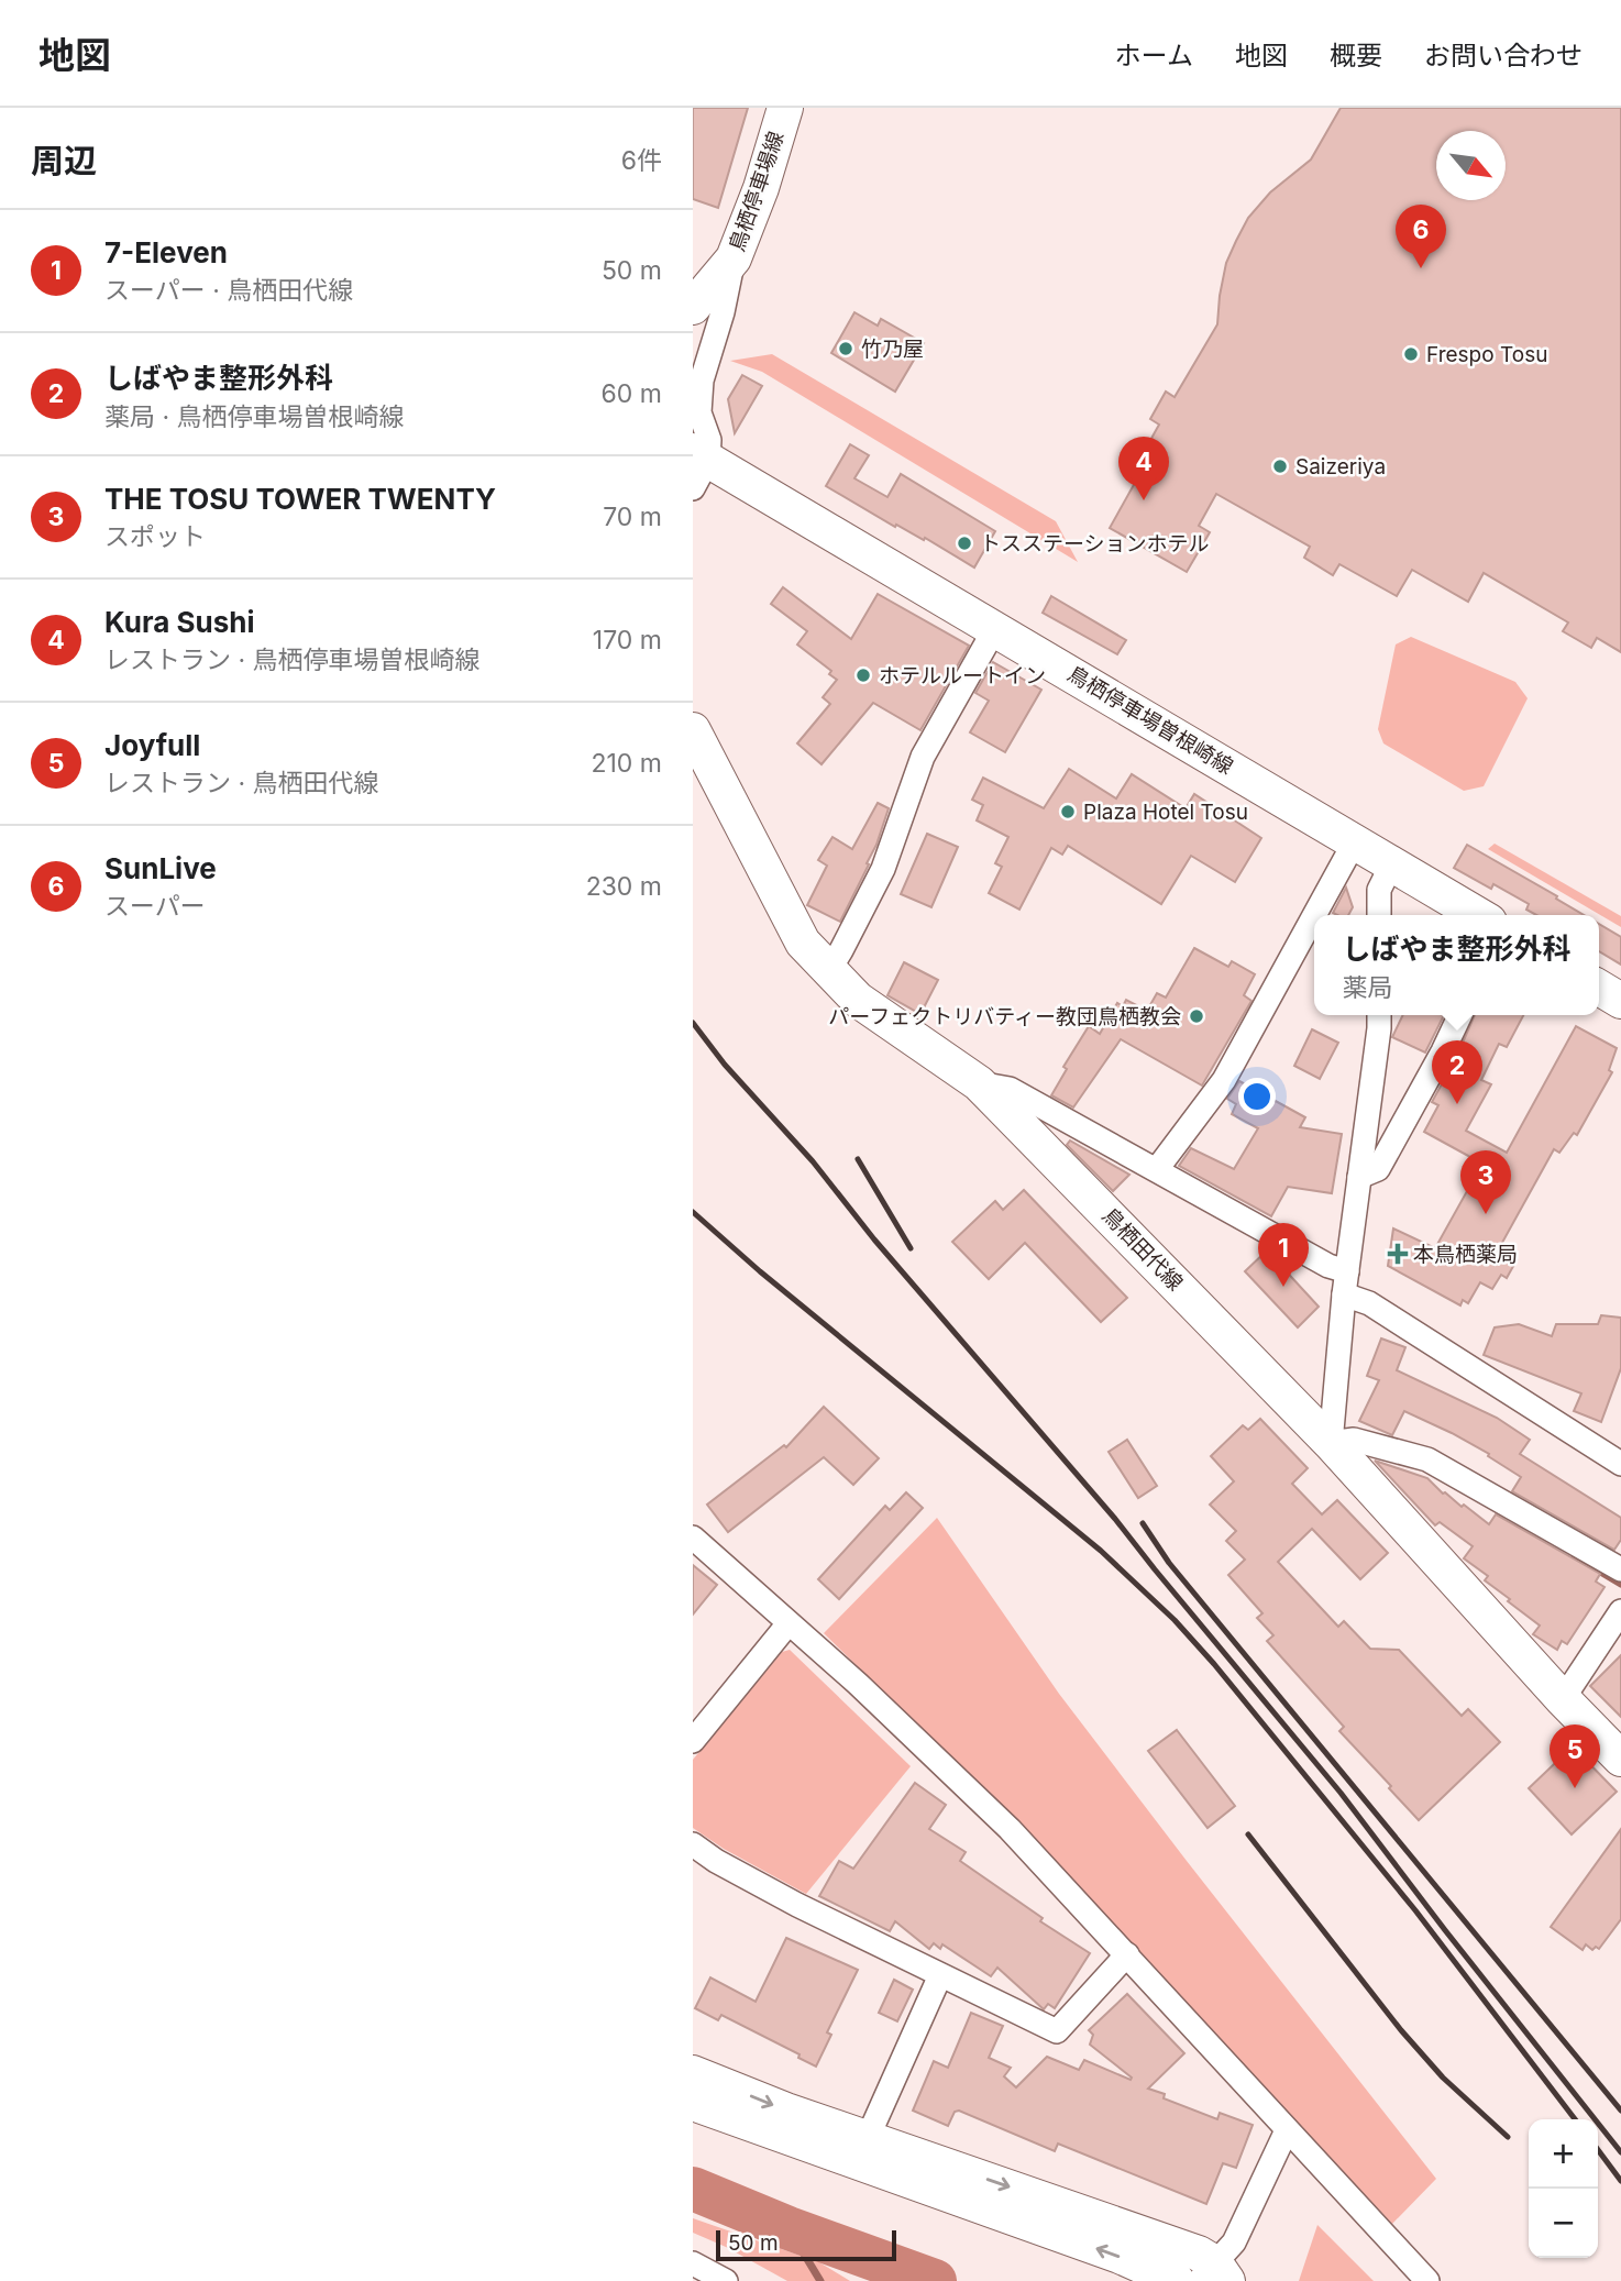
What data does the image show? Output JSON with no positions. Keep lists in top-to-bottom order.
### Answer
{
  "streets": {
    "main road": ["鳥栖停車場線", "鳥栖停車場曽根崎線", "鳥栖田代線"]
  },
  "places": {
    "other": [
      "竹乃屋",
      "Frespo Tosu",
      "Saizeriya",
      "トスステーションホテル",
      "ホテルルートイン",
      "Plaza Hotel Tosu",
      "パーフェクトリバティー教団鳥栖教会"
    ],
    "health": ["本鳥栖薬局"]
  },
  "scale_bar": "50 m",
  "north": "bottom right",
  "page": {
    "header": "地図",
    "nav": [
      "ホーム",
      "地図",
      "概要",
      "お問い合わせ"
    ],
    "heading": ["周辺", "6件"],
    "pins": [
      "6",
      "4",
      "2",
      "3",
      "1",
      "5"
    ],
    "list": [
      {
        "mark": "1",
        "name": "7-Eleven",
        "note": "スーパー · 鳥栖田代線",
        "value": "50 m"
      },
      {
        "mark": "2",
        "name": "しばやま整形外科",
        "note": "薬局 · 鳥栖停車場曽根崎線",
        "value": "60 m"
      },
      {
        "mark": "3",
        "name": "THE TOSU TOWER TWENTY",
        "note": "スポット",
        "value": "70 m"
      },
      {
        "mark": "4",
        "name": "Kura Sushi",
        "note": "レストラン · 鳥栖停車場曽根崎線",
        "value": "170 m"
      },
      {
        "mark": "5",
        "name": "Joyfull",
        "note": "レストラン · 鳥栖田代線",
        "value": "210 m"
      },
      {
        "mark": "6",
        "name": "SunLive",
        "note": "スーパー",
        "value": "230 m"
      }
    ],
    "popup": ["しばやま整形外科", "薬局"],
    "map_buttons": ["+", "−"],
    "scale": "50 m"
  }
}
